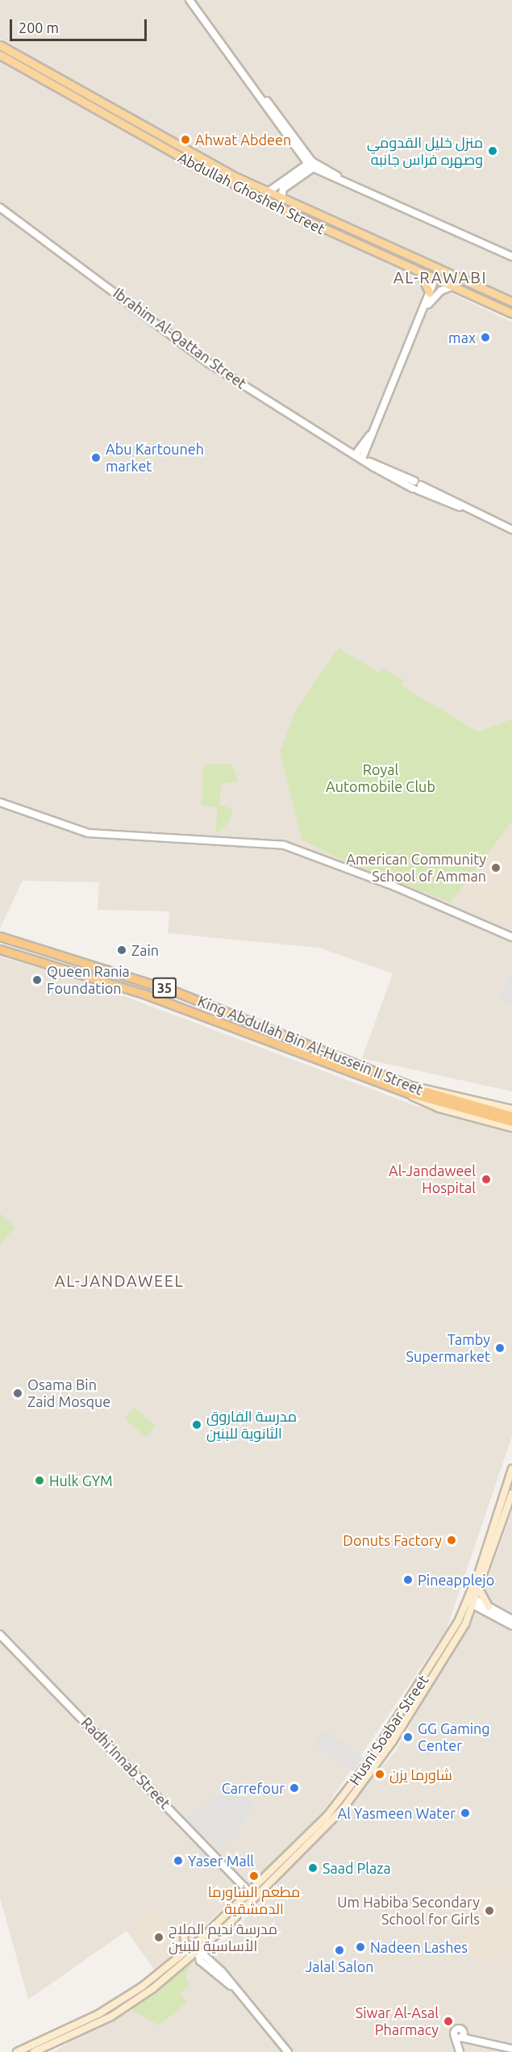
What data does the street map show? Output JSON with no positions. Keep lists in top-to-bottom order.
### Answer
{
  "streets": {
    "highway": ["35", "King Abdullah Bin Al-Hussein II Street"],
    "main road": ["Abdullah Ghosheh Street", "Husni Soabar Street"],
    "street": ["Ibrahim Al-Qattan Street", "Radhi Innab Street"]
  },
  "crossings": [
    ["Husni Soabar Street", "Radhi Innab Street"]
  ],
  "districts": ["AL-RAWABI", "AL-JANDAWEEL"],
  "parks": ["Royal Automobile Club"],
  "places": [
    "Ahwat Abdeen",
    "منزل خليل القدومي وصهره فراس جانبه",
    "max",
    "Abu Kartouneh market",
    "American Community School of Amman",
    "Zain",
    "Queen Rania Foundation",
    "Al-Jandaweel Hospital",
    "Tamby Supermarket",
    "Osama Bin Zaid Mosque",
    "مدرسة الفاروق الثانوية للبنين",
    "Hulk GYM",
    "Donuts Factory",
    "Pineapplejo",
    "GG Gaming Center",
    "شاورما يزن",
    "Carrefour",
    "Al Yasmeen Water",
    "Yaser Mall",
    "Saad Plaza",
    "مطعم الشاورما الدمشقية",
    "Um Habiba Secondary School for Girls",
    "مدرسة نديم الملاح الأساسية للبنين",
    "Nadeen Lashes",
    "Jalal Salon",
    "Siwar Al-Asal Pharmacy"
  ],
  "scale_bar": "200 m"
}
